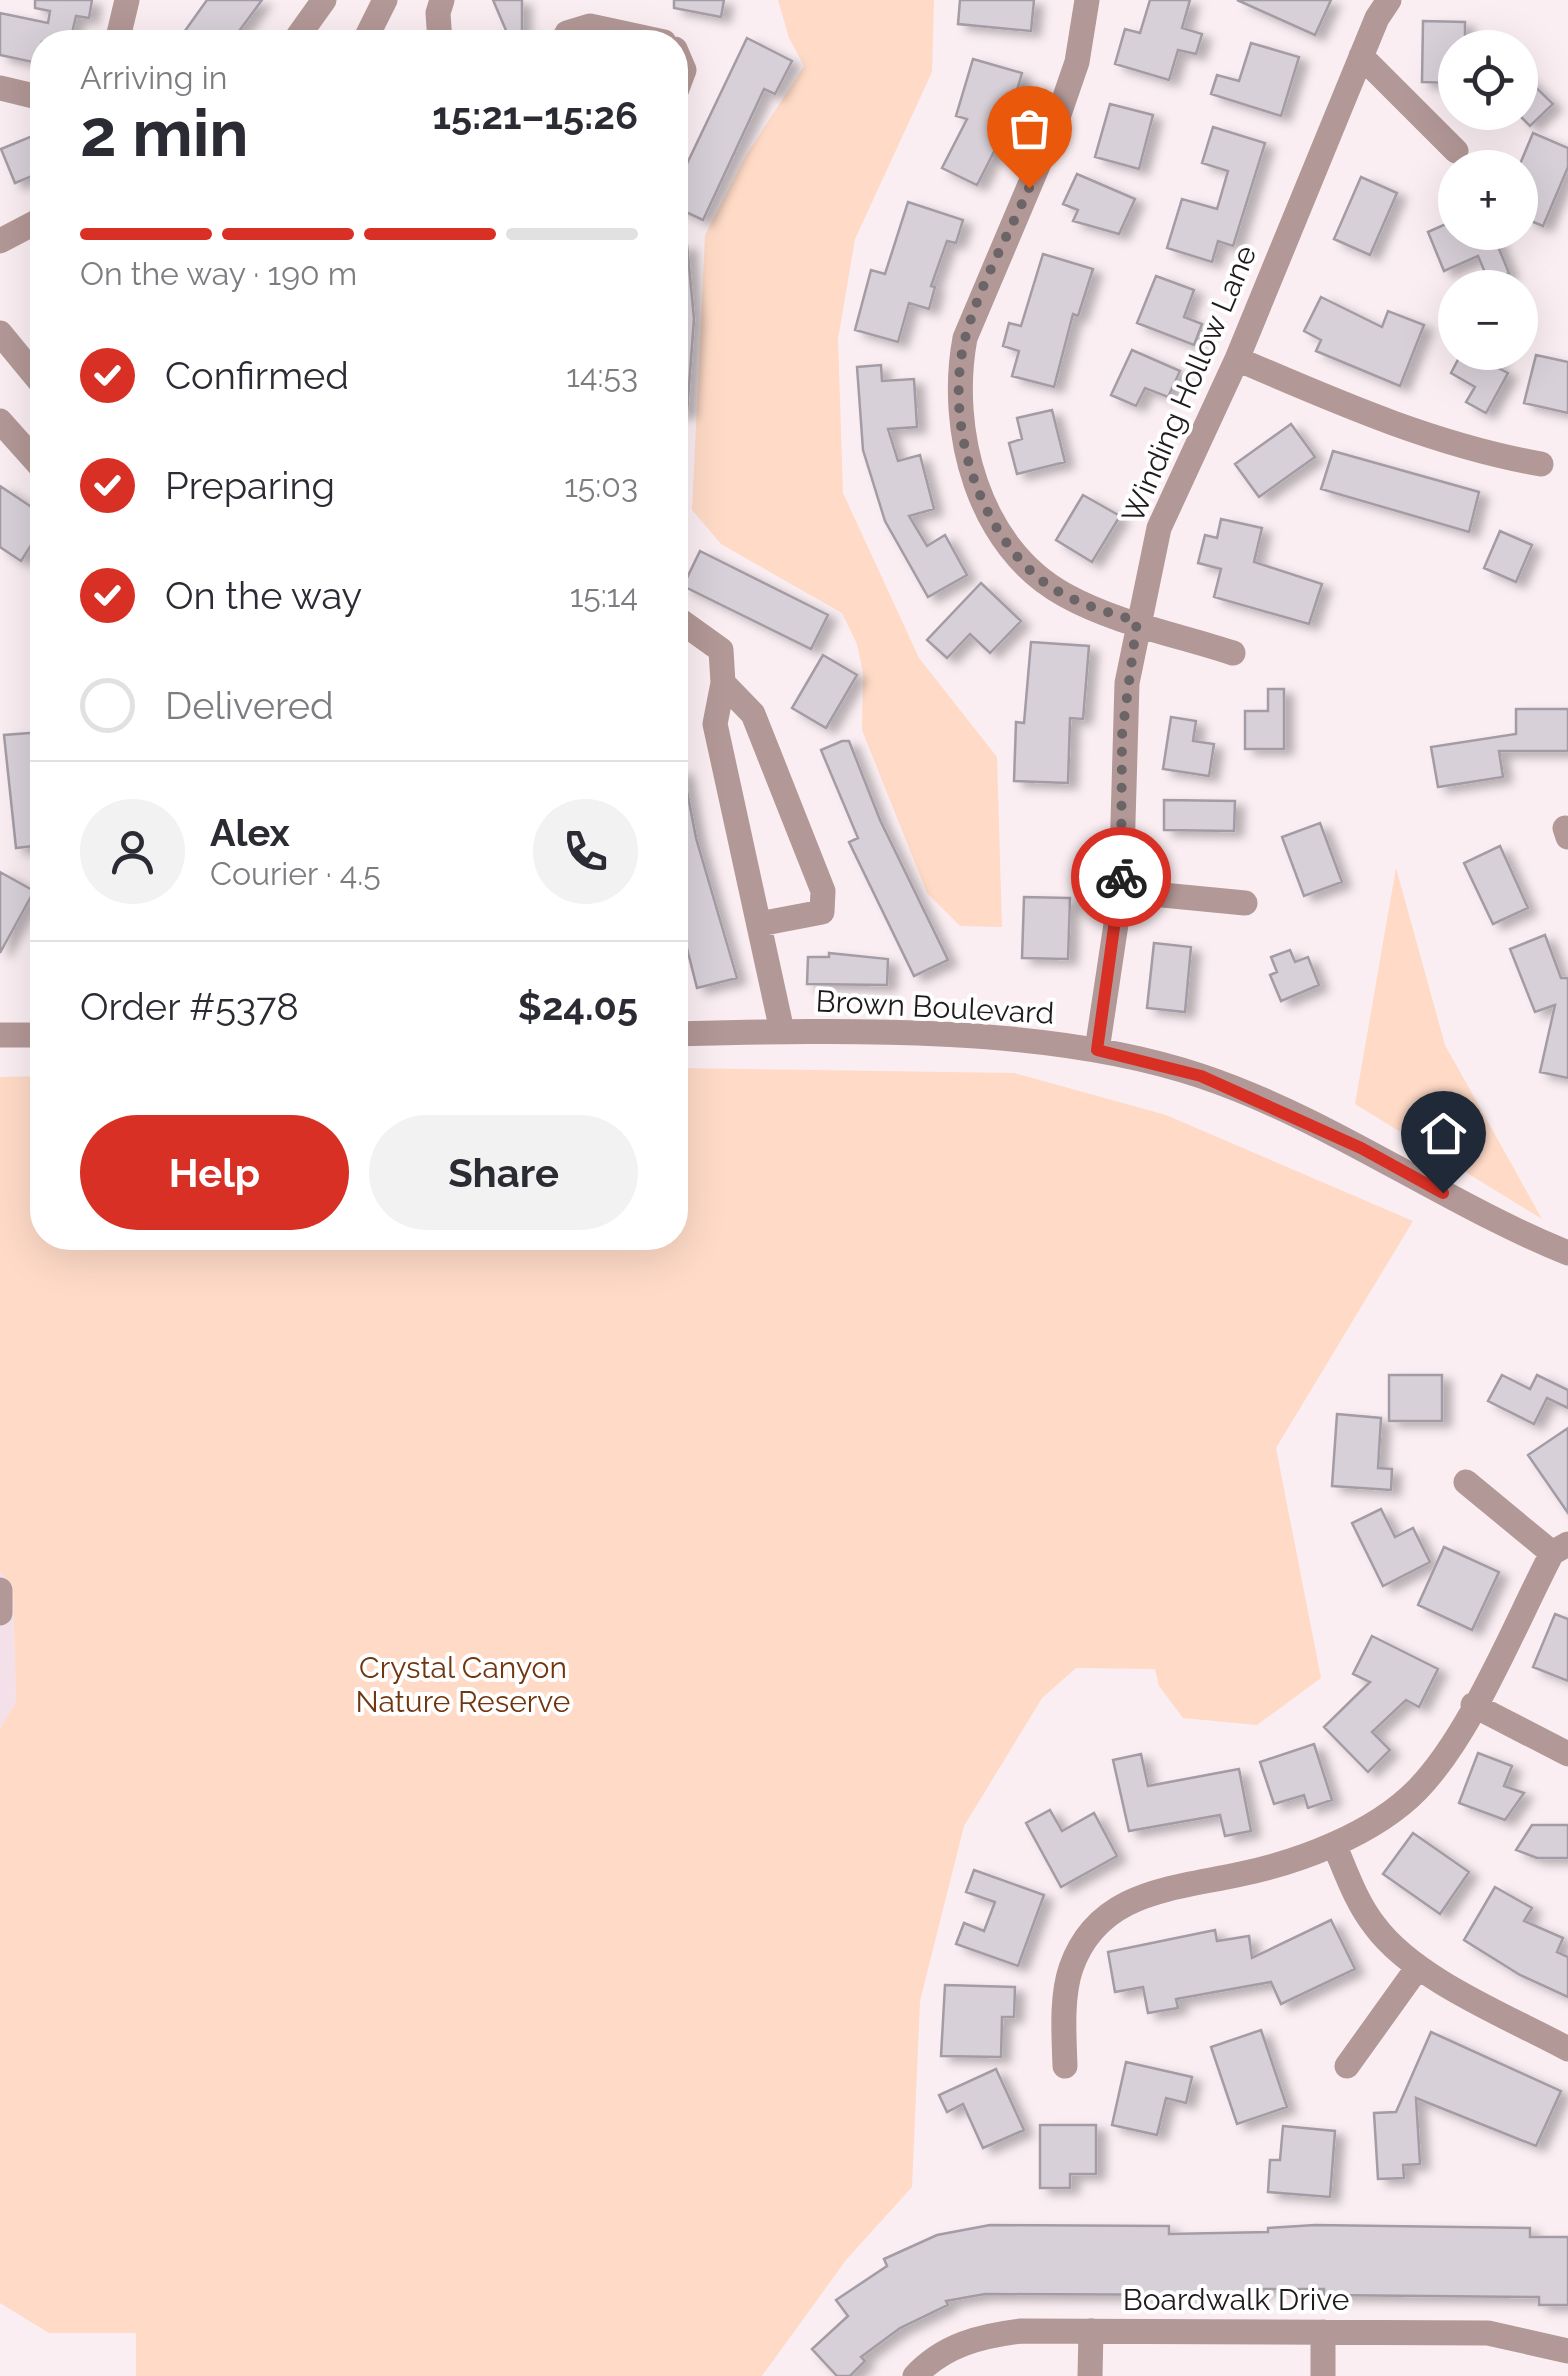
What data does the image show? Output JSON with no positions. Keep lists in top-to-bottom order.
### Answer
{
  "streets": {
    "street": ["Winding Hollow Lane", "Brown Boulevard", "Boardwalk Drive"]
  },
  "crossings": [
    ["Winding Hollow Lane", "Brown Boulevard"]
  ],
  "parks": ["Crystal Canyon Nature Reserve"],
  "page": {
    "map_buttons": ["+", "−"],
    "heading": ["2 min", "Arriving in", "15:21–15:26"],
    "panel": [
      "Alex",
      "Courier · 4.5",
      "Order #5378",
      "$24.05"
    ],
    "bar": "On the way · 190 m",
    "list": [
      ["Confirmed", "14:53"],
      ["Preparing", "15:03"],
      ["On the way", "15:14"],
      "Delivered"
    ],
    "buttons": ["Help", "Share"]
  }
}
